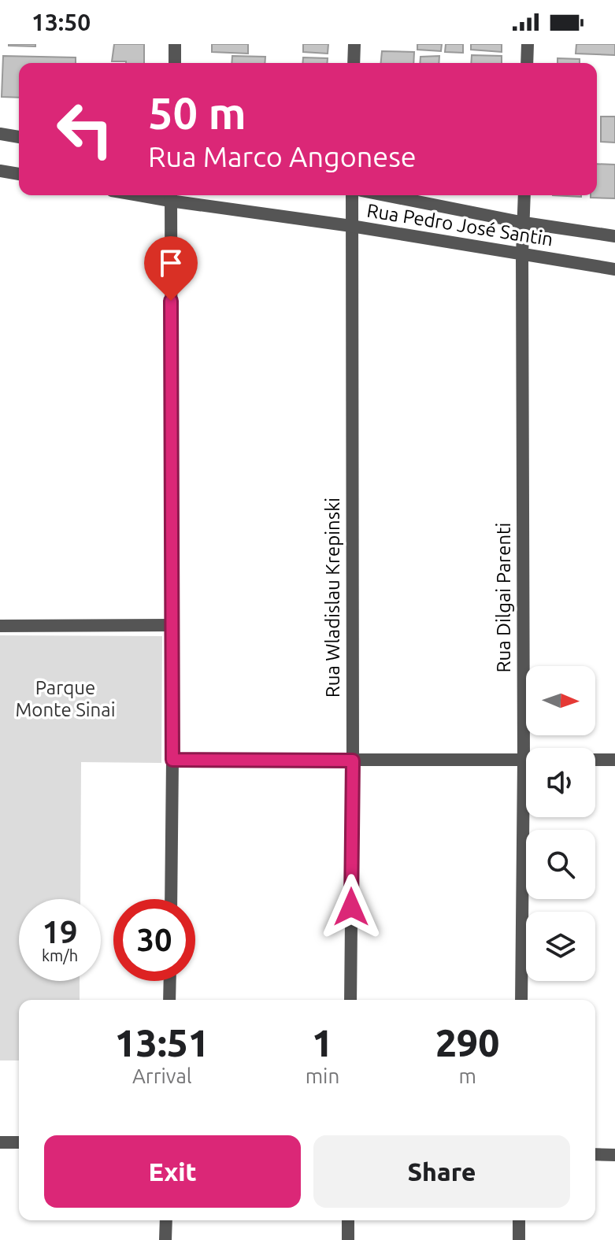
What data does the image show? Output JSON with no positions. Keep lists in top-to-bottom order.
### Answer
{
  "streets": {
    "street": ["Rua Pedro José Santin", "Rua Wladislau Krepinski", "Rua Dilgai Parenti"]
  },
  "crossings": [
    ["Rua Pedro José Santin", "Rua Wladislau Krepinski"],
    ["Rua Pedro José Santin", "Rua Dilgai Parenti"]
  ],
  "parks": ["Parque Monte Sinai"],
  "north": "right",
  "page": {
    "status": "13:50",
    "turn": ["50 m", "Rua Marco Angonese"],
    "speed": "19 km/h",
    "limit": "30",
    "eta": [
      "13:51",
      "Arrival",
      "1",
      "min",
      "290",
      "m"
    ],
    "buttons": ["Exit", "Share"]
  }
}
